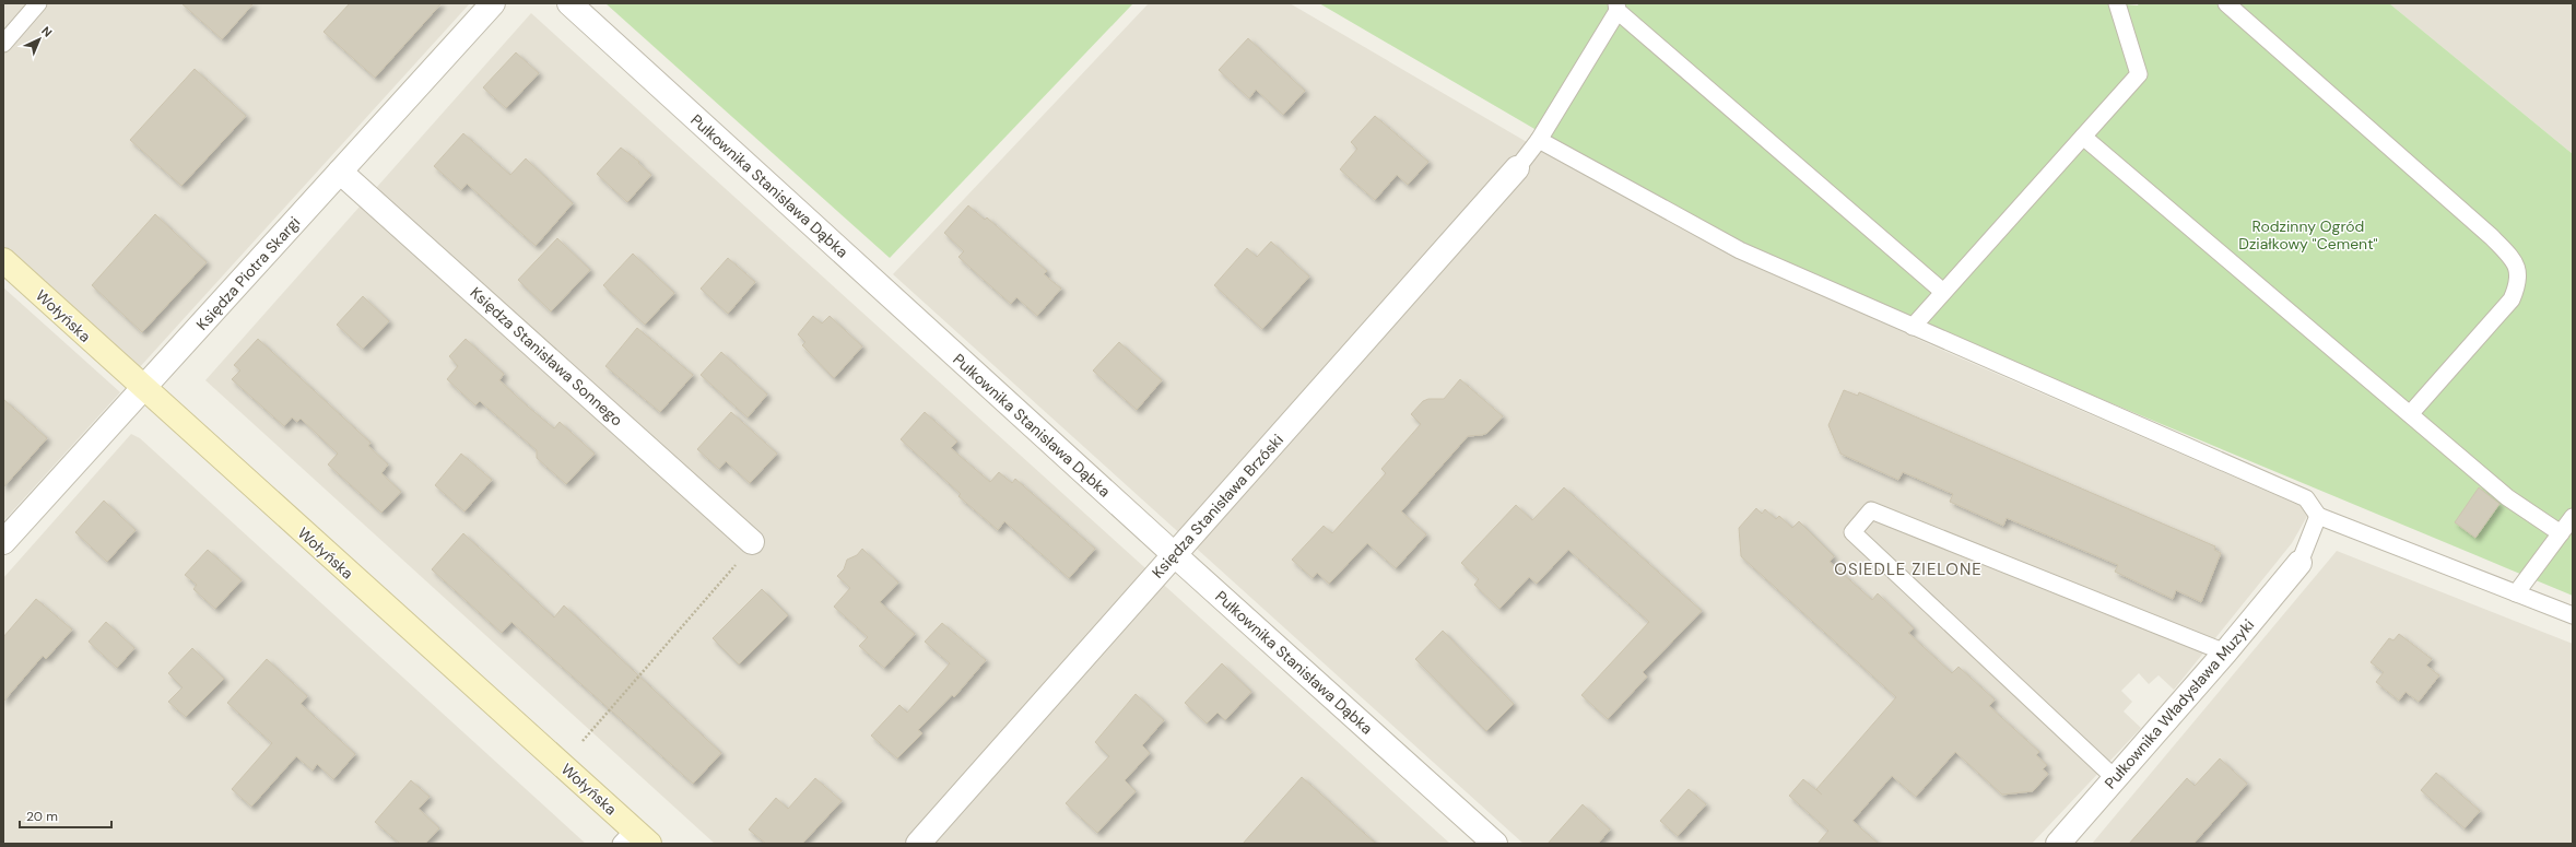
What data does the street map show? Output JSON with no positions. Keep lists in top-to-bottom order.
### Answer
{
  "streets": {
    "street": [
      "Pułkownika Stanisława Dąbka",
      "Księdza Piotra Skargi",
      "Wołyńska",
      "Księdza Stanisława Sonnego",
      "Księdza Stanisława Brzóski",
      "Pułkownika Władysława Muzyki"
    ]
  },
  "crossings": [
    ["Pułkownika Stanisława Dąbka", "Księdza Stanisława Brzóski"],
    ["Księdza Piotra Skargi", "Wołyńska"],
    ["Księdza Piotra Skargi", "Księdza Stanisława Sonnego"]
  ],
  "districts": ["OSIEDLE ZIELONE"],
  "parks": ["Rodzinny Ogród Działkowy \"Cement\""],
  "scale_bar": "20 m",
  "north": "top right"
}
